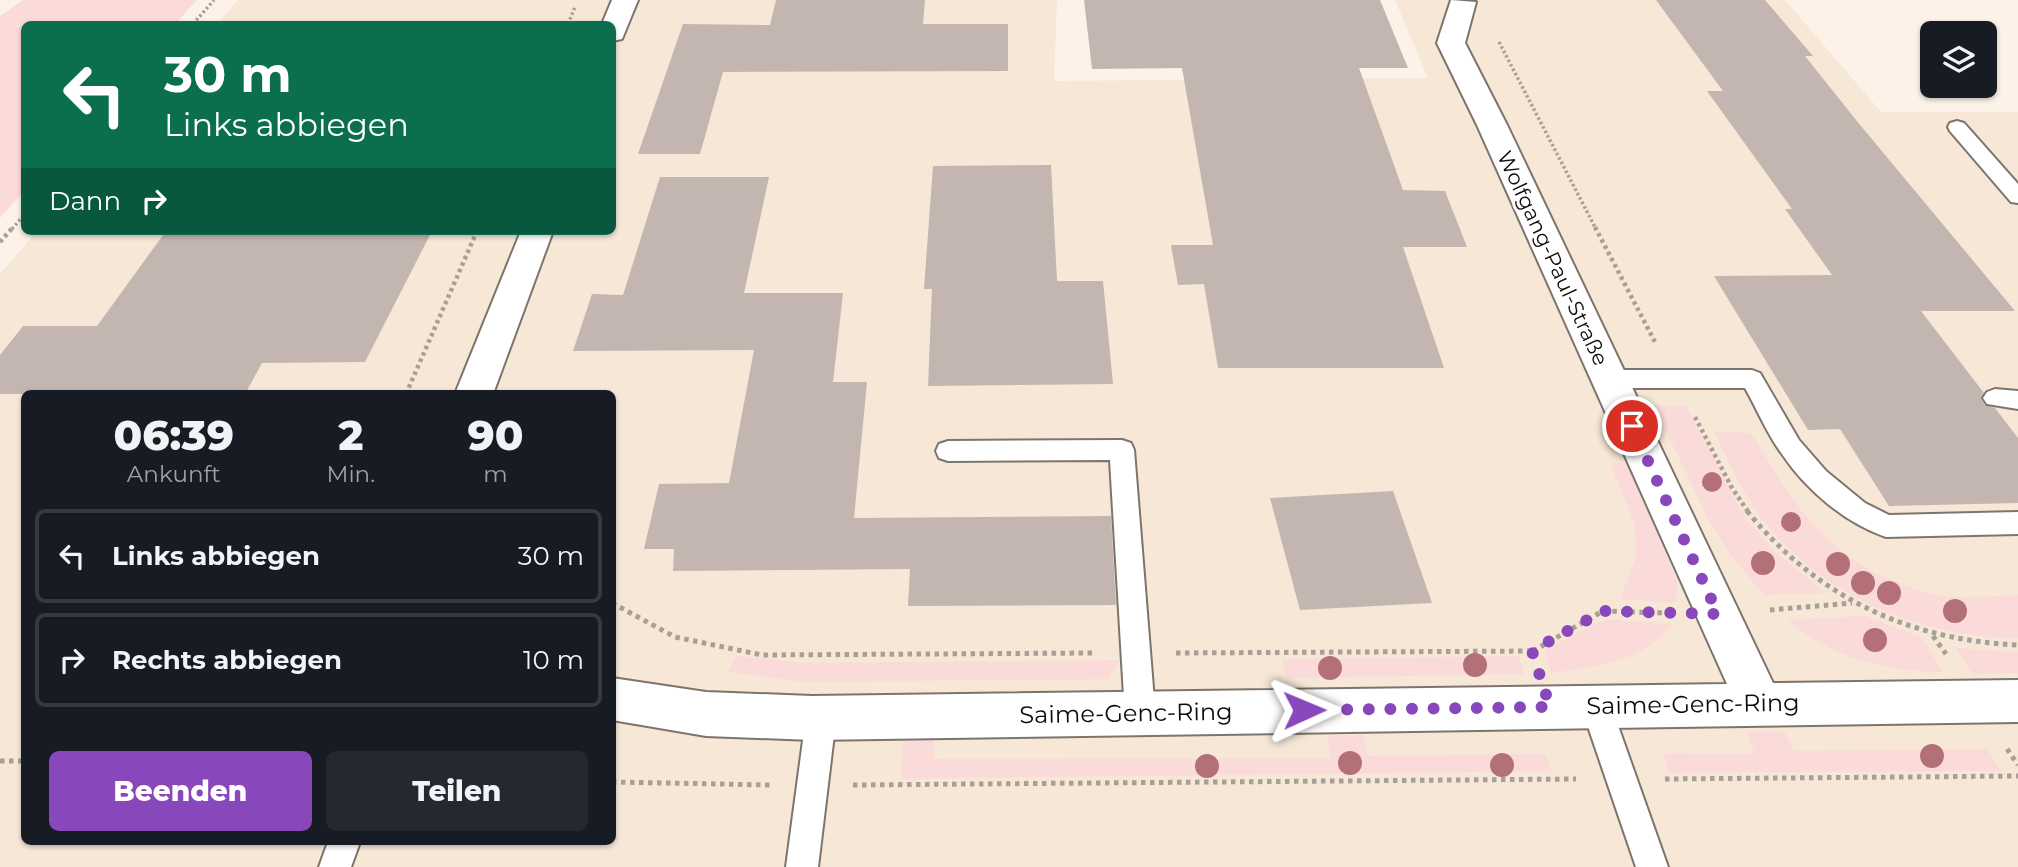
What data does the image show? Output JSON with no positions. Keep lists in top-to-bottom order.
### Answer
{
  "streets": {
    "street": ["Wolfgang-Paul-Straße", "Saime-Genc-Ring"]
  },
  "crossings": [
    ["Wolfgang-Paul-Straße", "Saime-Genc-Ring"]
  ],
  "page": {
    "turn": ["30 m", "Links abbiegen"],
    "then": "Dann",
    "eta": [
      "06:39",
      "Ankunft",
      "2",
      "Min.",
      "90",
      "m"
    ],
    "list": [
      {
        "name": "Links abbiegen",
        "value": "30 m"
      },
      {
        "name": "Rechts abbiegen",
        "value": "10 m"
      }
    ],
    "buttons": ["Beenden", "Teilen"]
  }
}
